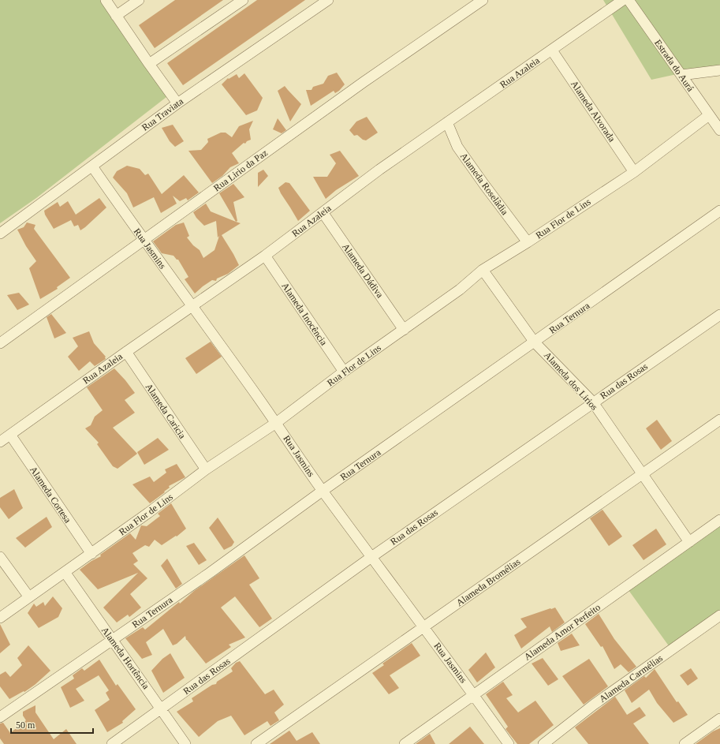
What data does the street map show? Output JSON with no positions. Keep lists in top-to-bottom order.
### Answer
{
  "streets": {
    "street": [
      "Estrada do Aurá",
      "Rua Azaleia",
      "Alameda Alvorada",
      "Rua Traviata",
      "Rua Lirio da Paz",
      "Alameda Roselâdia",
      "Rua Flor de Lins",
      "Rua Jasmins",
      "Alameda Dádiva",
      "Alameda Inocência",
      "Rua Ternura",
      "Alameda dos Lirios",
      "Rua das Rosas",
      "Alameda Caricia",
      "Alameda Cortesa",
      "Alameda Bromélias",
      "Alameda Amor Perfeito",
      "Alameda Hortência",
      "Alameda Carmélias"
    ]
  },
  "crossings": [
    ["Estrada do Aurá", "Rua Flor de Lins"],
    ["Rua Azaleia", "Alameda Alvorada"],
    ["Rua Azaleia", "Alameda Roselâdia"],
    ["Rua Azaleia", "Rua Jasmins"],
    ["Rua Azaleia", "Alameda Dádiva"],
    ["Rua Azaleia", "Alameda Inocência"],
    ["Rua Azaleia", "Alameda Caricia"],
    ["Rua Azaleia", "Alameda Cortesa"],
    ["Alameda Alvorada", "Rua Flor de Lins"],
    ["Rua Traviata", "Rua Jasmins"],
    ["Rua Lirio da Paz", "Rua Jasmins"],
    ["Alameda Roselâdia", "Rua Flor de Lins"],
    ["Rua Flor de Lins", "Rua Jasmins"],
    ["Rua Flor de Lins", "Alameda Dádiva"],
    ["Rua Flor de Lins", "Alameda Inocência"],
    ["Rua Flor de Lins", "Alameda dos Lirios"],
    ["Rua Flor de Lins", "Alameda Caricia"],
    ["Rua Flor de Lins", "Alameda Cortesa"],
    ["Rua Flor de Lins", "Alameda Hortência"],
    ["Rua Jasmins", "Rua Ternura"],
    ["Rua Jasmins", "Rua das Rosas"],
    ["Rua Jasmins", "Alameda Bromélias"],
    ["Rua Jasmins", "Alameda Amor Perfeito"],
    ["Rua Ternura", "Alameda dos Lirios"],
    ["Rua Ternura", "Alameda Hortência"],
    ["Alameda dos Lirios", "Rua das Rosas"],
    ["Alameda dos Lirios", "Alameda Bromélias"],
    ["Alameda dos Lirios", "Alameda Amor Perfeito"],
    ["Rua das Rosas", "Alameda Hortência"]
  ],
  "scale_bar": "50 m"
}
